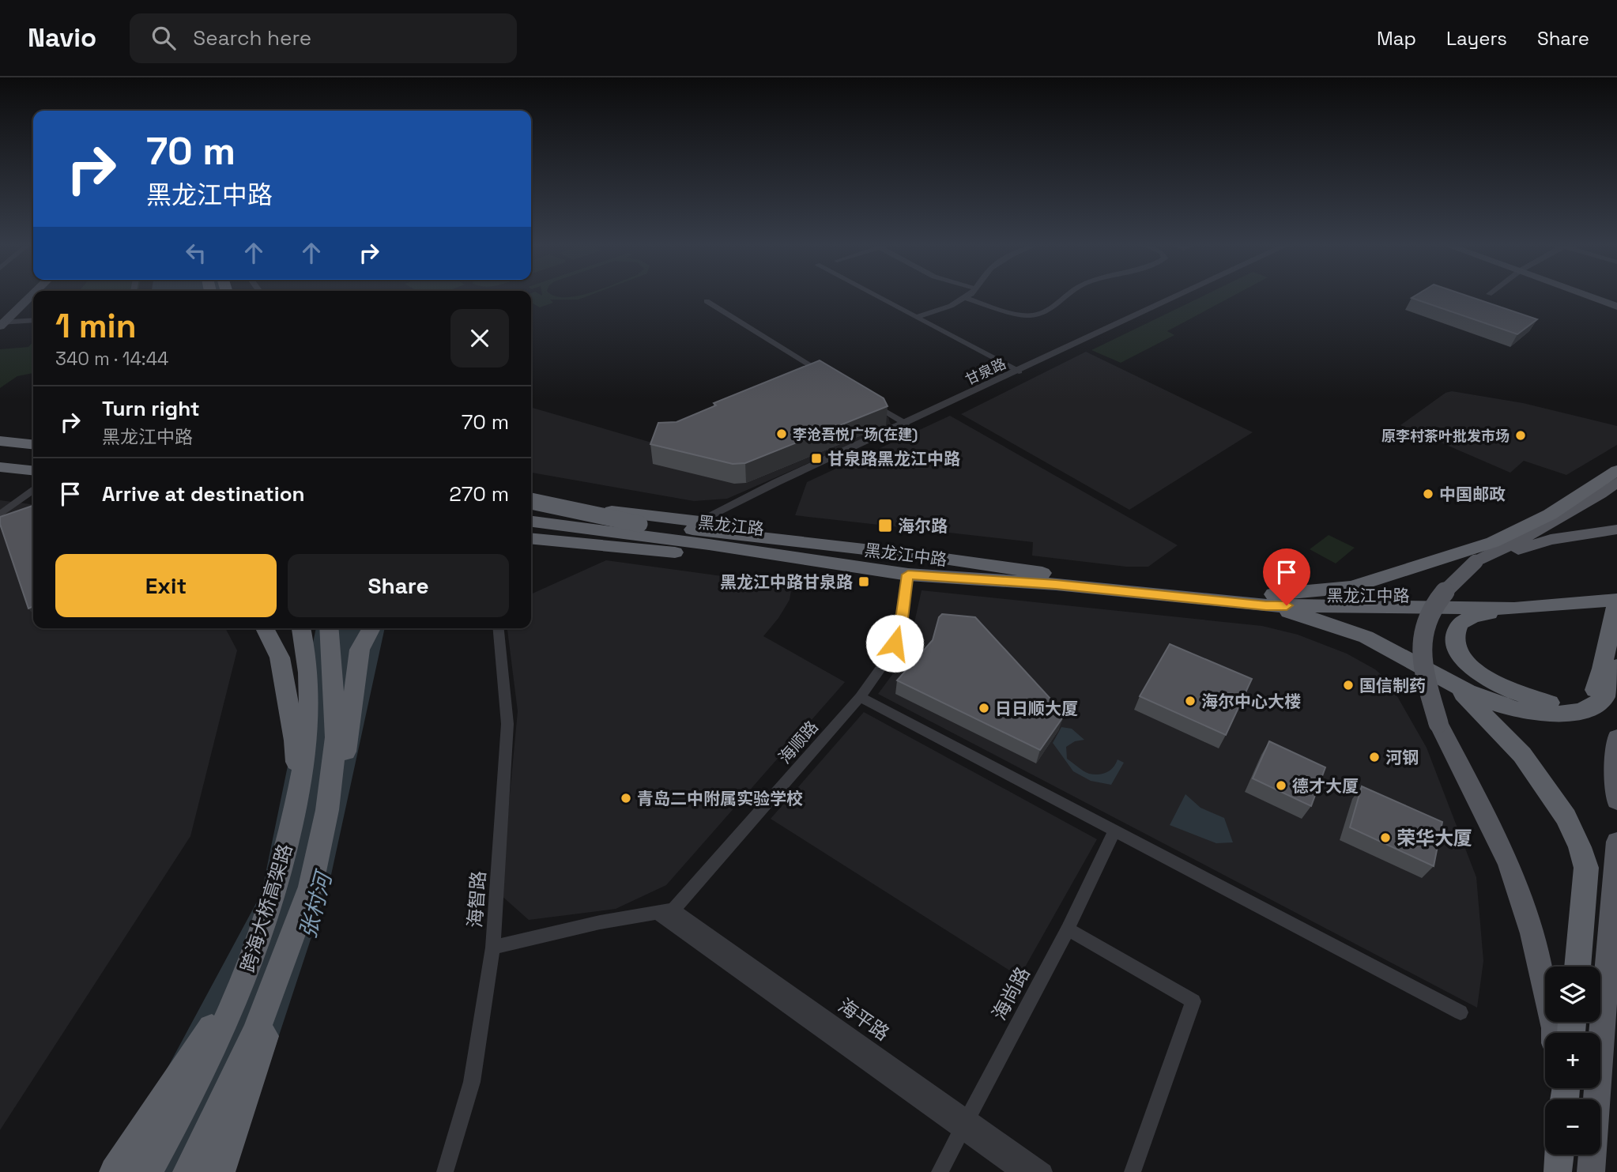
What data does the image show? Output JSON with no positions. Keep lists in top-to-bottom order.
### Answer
{
  "streets": {
    "highway": ["黑龙江路", "黑龙江中路", "跨海大桥高架路"],
    "street": [
      "甘泉路",
      "海顺路",
      "海智路",
      "海尚路",
      "海平路"
    ]
  },
  "crossings": [
    ["甘泉路", "黑龙江路"],
    ["黑龙江路", "黑龙江中路"],
    ["黑龙江中路", "海顺路"],
    ["海顺路", "海平路"],
    ["海尚路", "海平路"]
  ],
  "water": ["张村河"],
  "places": {
    "other": [
      "李沧吾悦广场(在建)",
      "原李村茶叶批发市场",
      "中国邮政",
      "国信制药",
      "海尔中心大楼",
      "日日顺大厦",
      "河钢",
      "德才大厦",
      "青岛二中附属实验学校",
      "荣华大厦"
    ],
    "transit": ["甘泉路黑龙江中路", "海尔路", "黑龙江中路甘泉路"]
  },
  "page": {
    "header": "Navio",
    "search": "Search here",
    "nav": ["Map", "Layers", "Share"],
    "turn": ["70 m", "黑龙江中路"],
    "heading": ["1 min", "340 m · 14:44"],
    "list": [
      {
        "name": "Turn right",
        "note": "黑龙江中路",
        "value": "70 m"
      },
      {
        "name": "Arrive at destination",
        "value": "270 m"
      }
    ],
    "buttons": ["Exit", "Share"],
    "map_buttons": ["+", "−"]
  }
}
